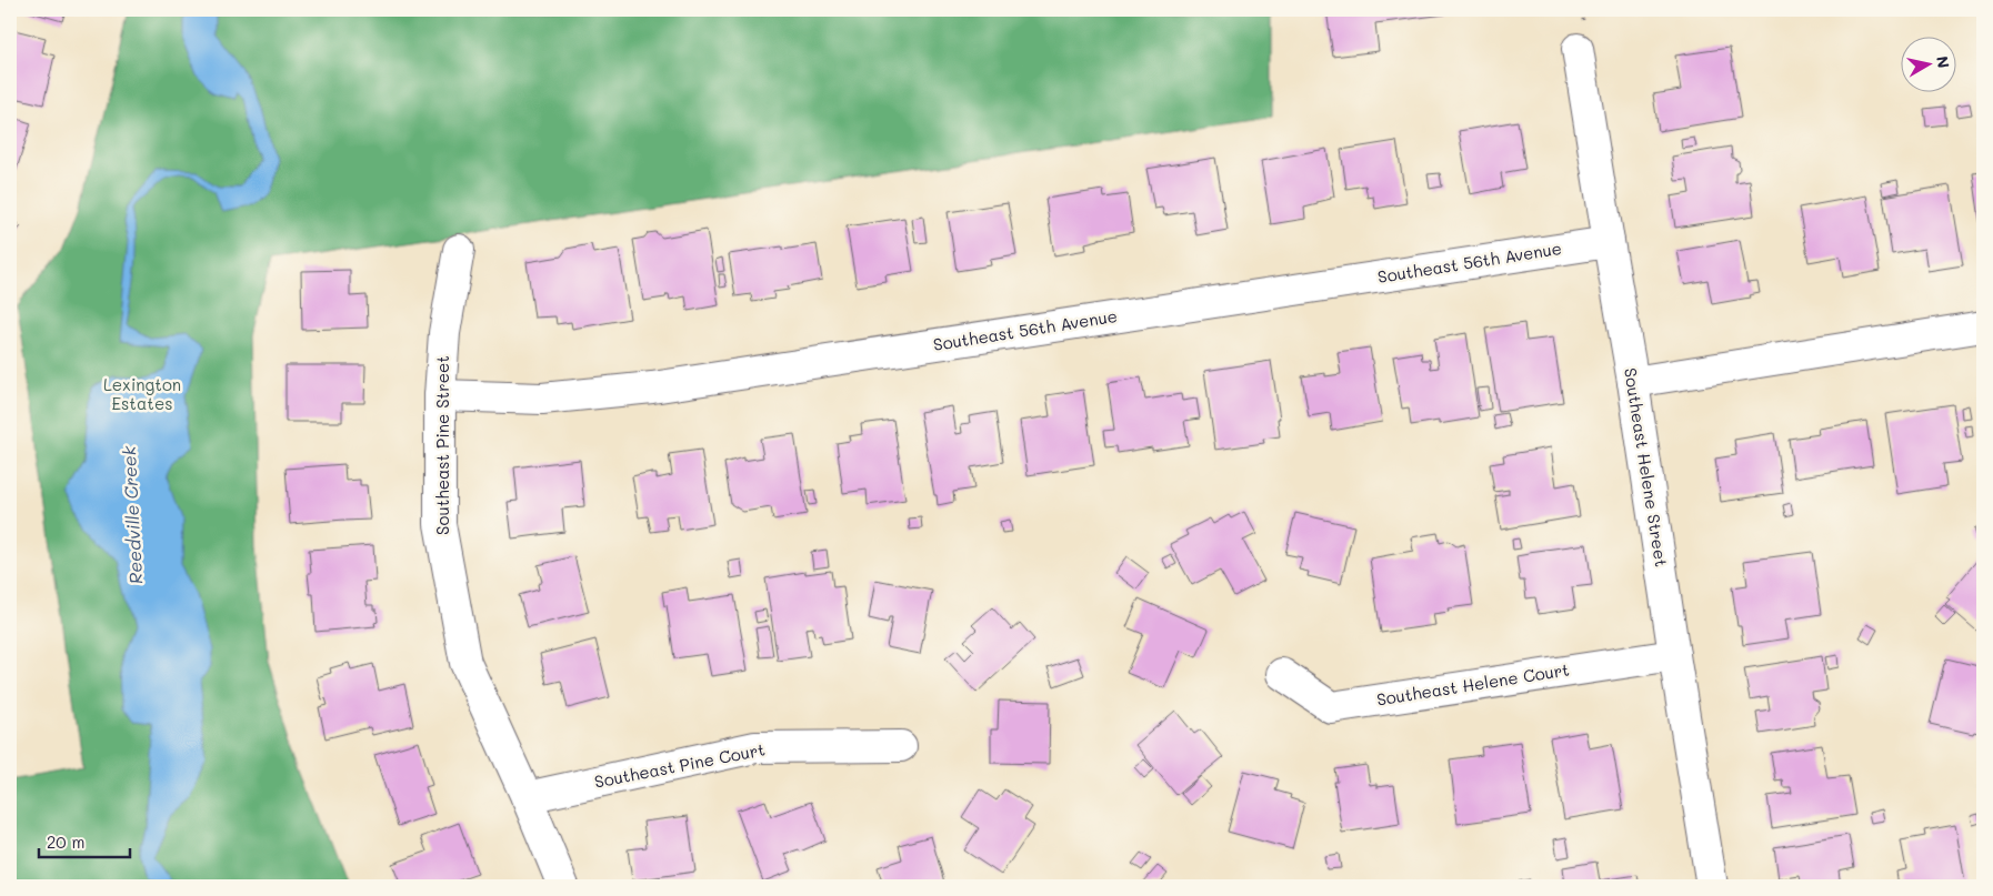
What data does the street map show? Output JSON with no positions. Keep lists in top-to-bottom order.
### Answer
{
  "streets": {
    "street": [
      "Southeast 56th Avenue",
      "Southeast Pine Street",
      "Southeast Helene Street",
      "Southeast Helene Court",
      "Southeast Pine Court"
    ]
  },
  "crossings": [
    ["Southeast 56th Avenue", "Southeast Pine Street"],
    ["Southeast 56th Avenue", "Southeast Helene Street"],
    ["Southeast Pine Street", "Southeast Pine Court"],
    ["Southeast Helene Street", "Southeast Helene Court"]
  ],
  "water": ["Reedville Creek"],
  "parks": ["Lexington Estates"],
  "scale_bar": "20 m",
  "north": "right"
}
